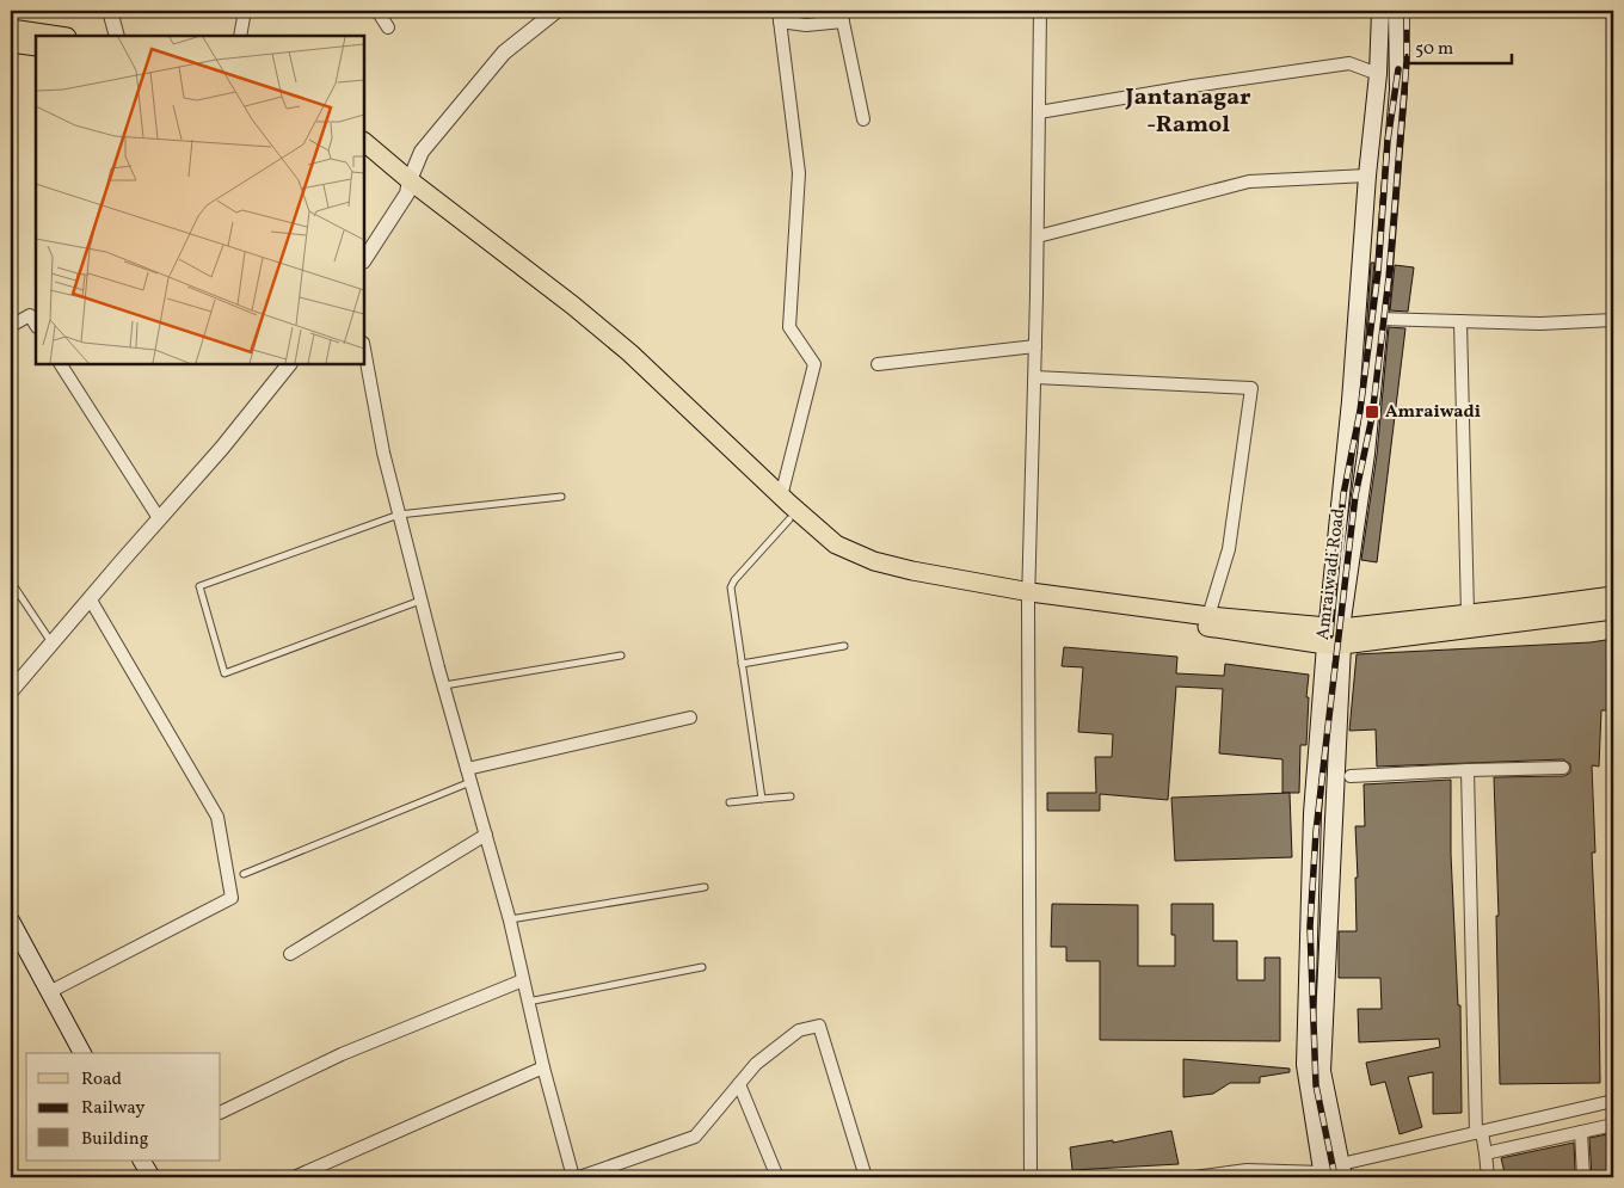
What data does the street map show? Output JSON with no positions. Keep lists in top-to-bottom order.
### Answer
{
  "streets": {
    "main road": ["Amraiwadi Road"]
  },
  "districts": ["Jantanagar -Ramol"],
  "places": {
    "transit": ["Amraiwadi"]
  },
  "legend": ["Road", "Railway", "Building"],
  "scale_bar": "50 m"
}
